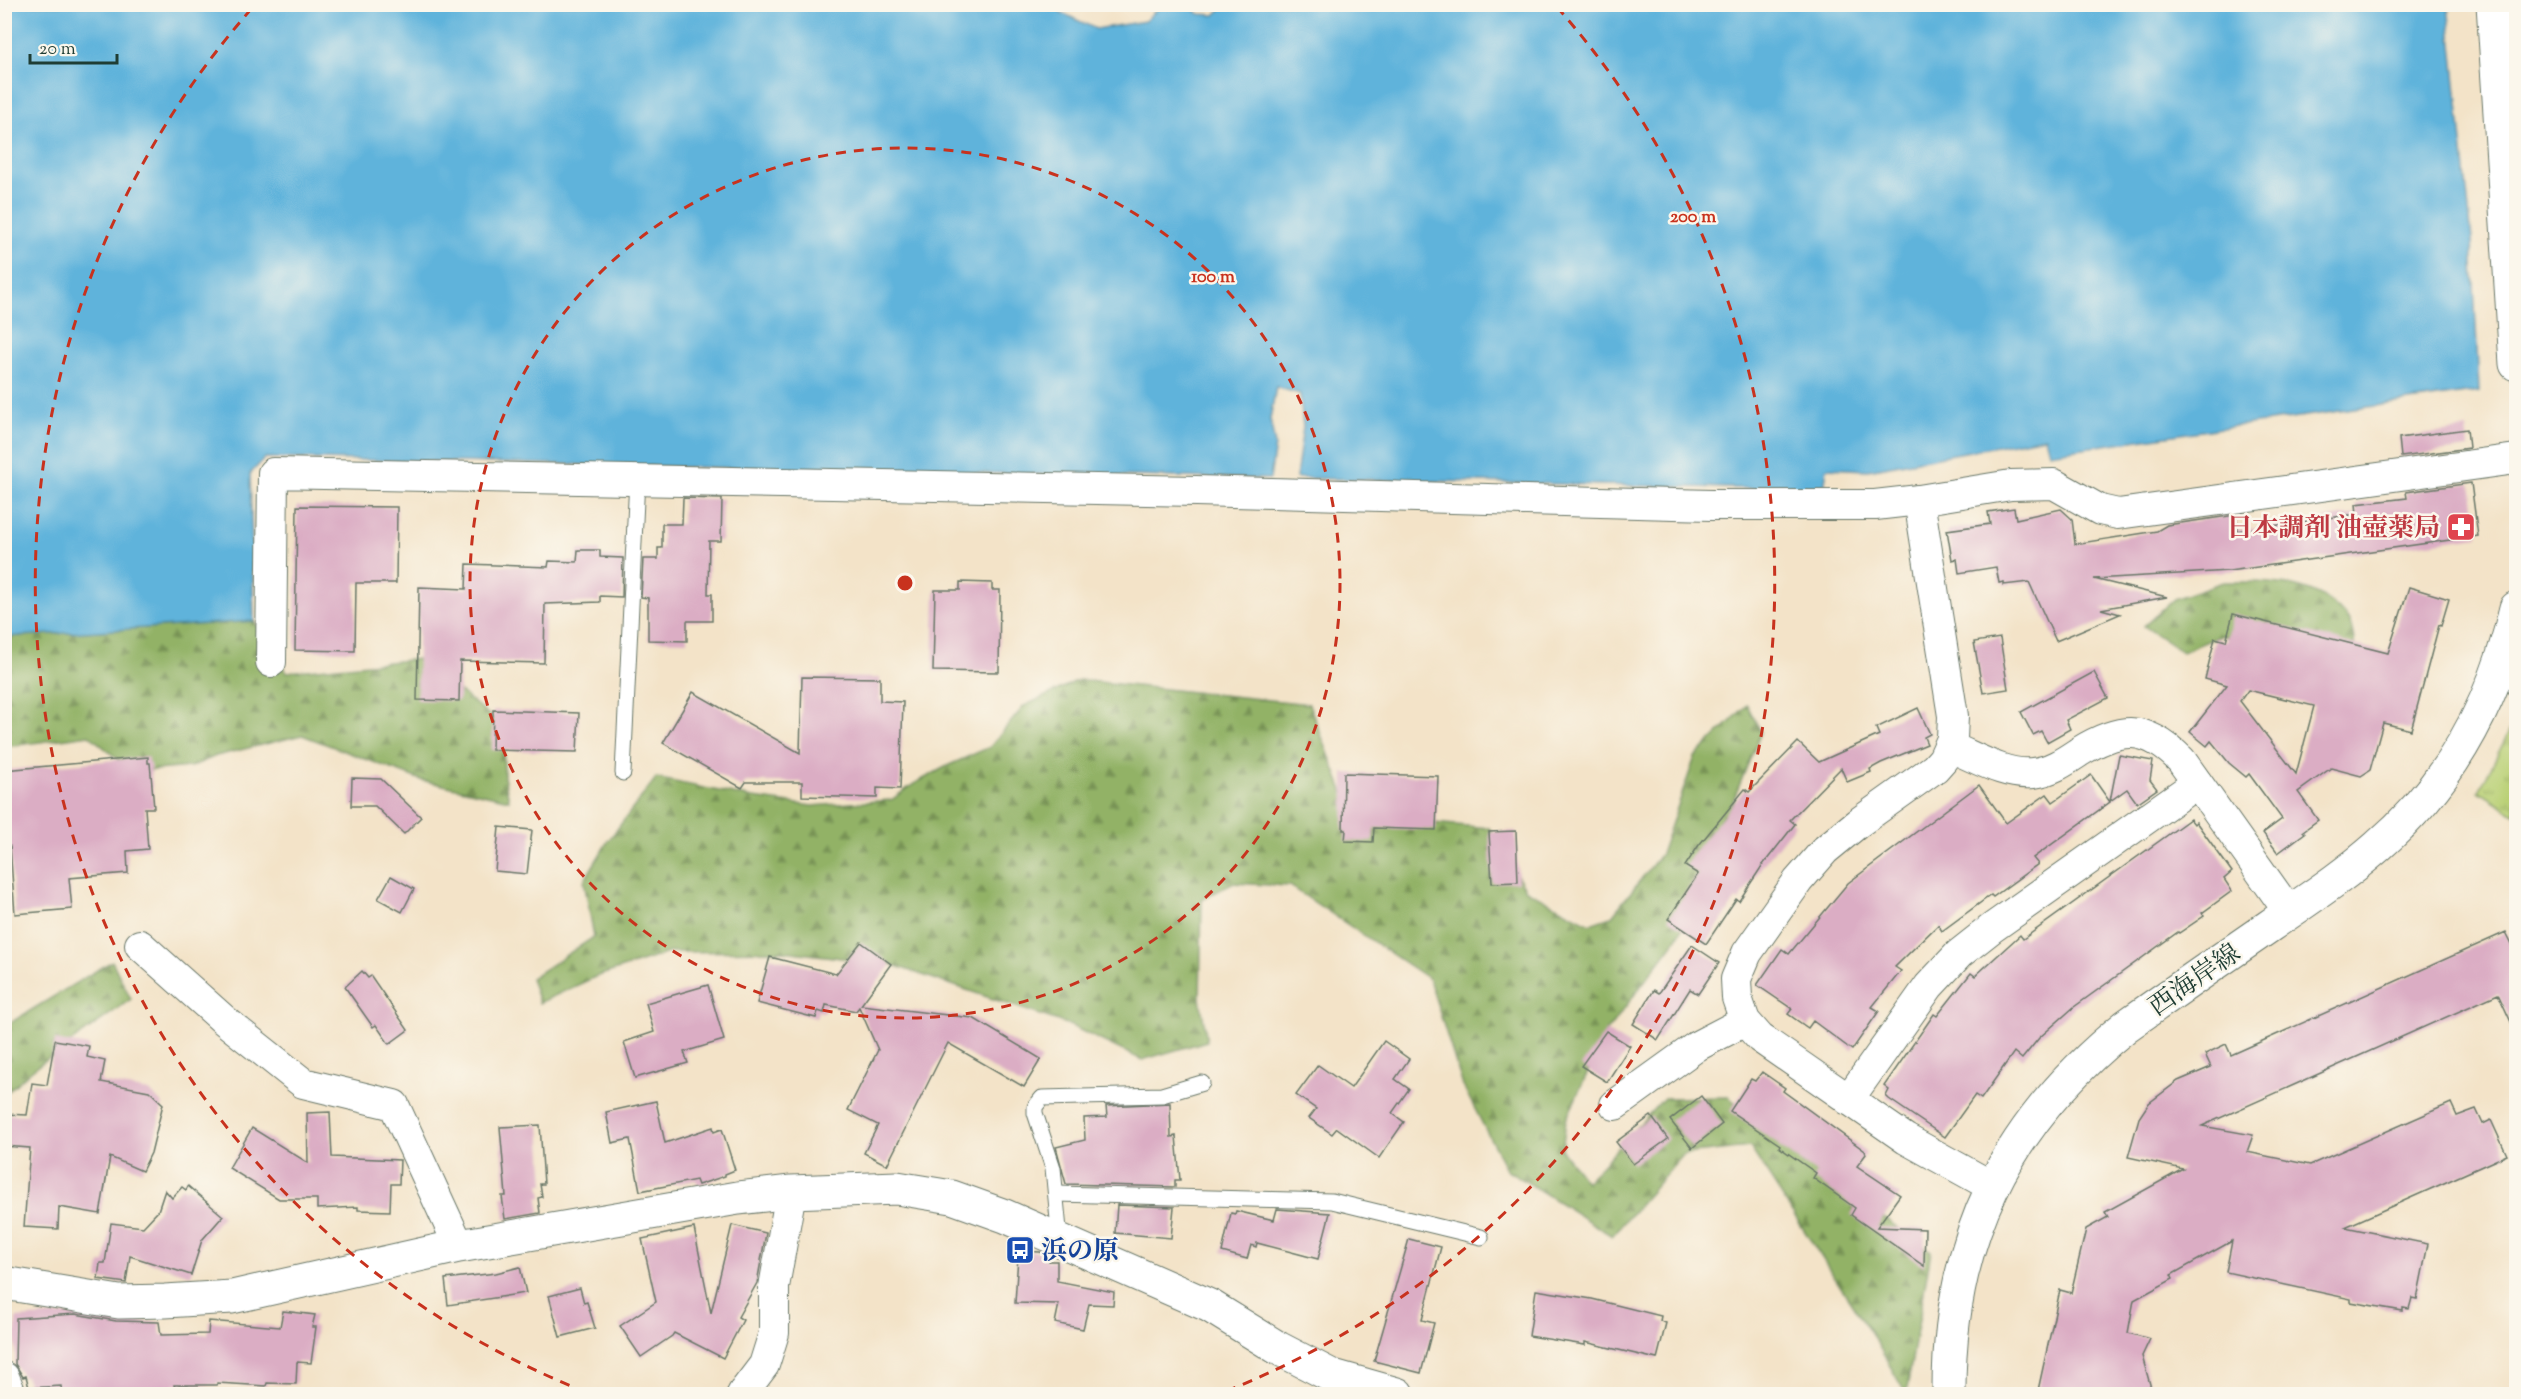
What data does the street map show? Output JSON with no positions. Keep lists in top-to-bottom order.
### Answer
{
  "streets": {
    "street": ["西海岸線"]
  },
  "places": {
    "pharmacy": ["日本調剤 油壺薬局"],
    "bus stop": ["浜の原"]
  },
  "scale_bar": "20 m",
  "rings": ["200 m", "100 m"]
}
